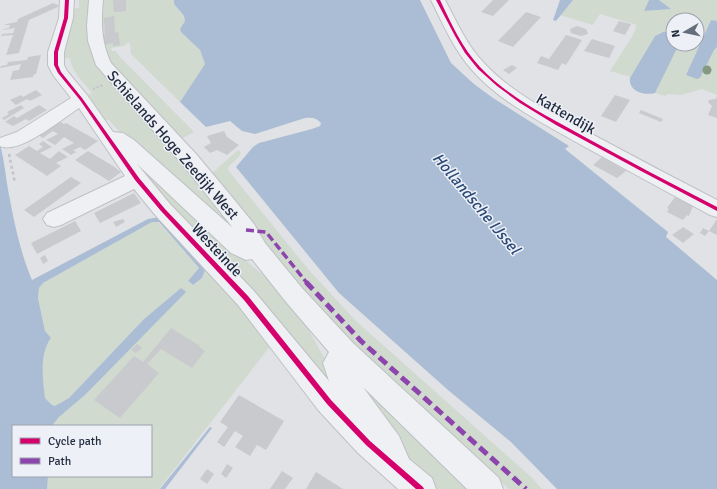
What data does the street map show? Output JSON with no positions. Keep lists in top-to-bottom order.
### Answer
{
  "streets": {
    "street": ["Kattendijk", "Schielands Hoge Zeedijk West", "Westeinde"]
  },
  "crossings": [
    ["Schielands Hoge Zeedijk West", "Westeinde"]
  ],
  "water": ["Hollandsche IJssel"],
  "legend": ["Cycle path", "Path"],
  "north": "left"
}
